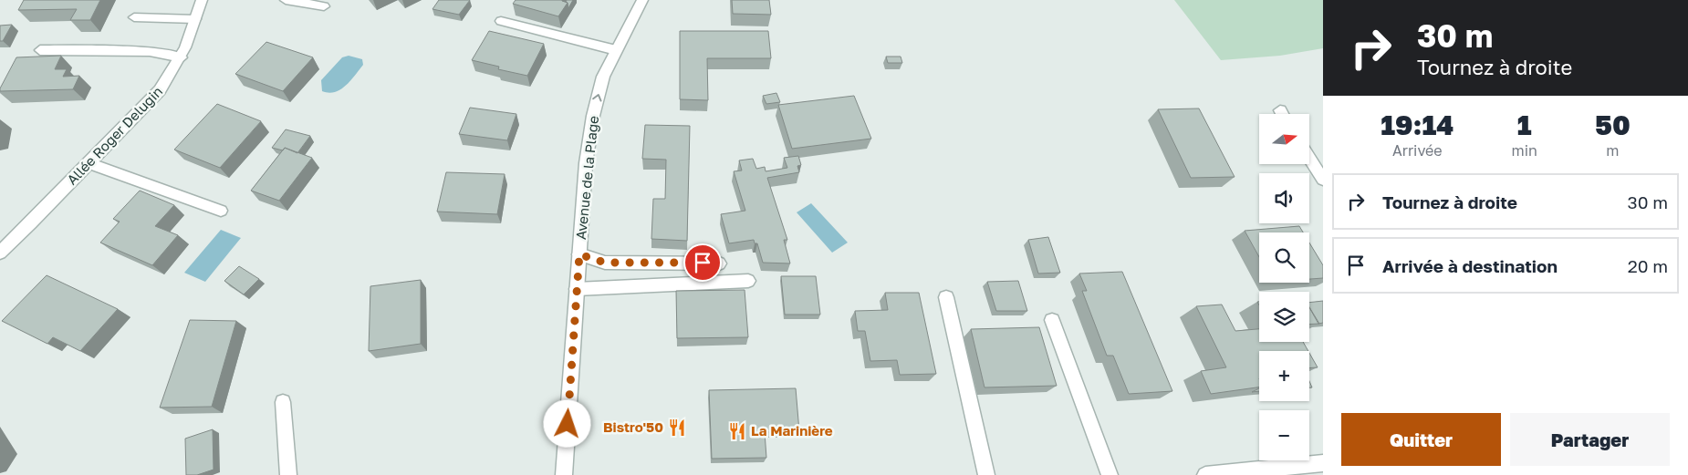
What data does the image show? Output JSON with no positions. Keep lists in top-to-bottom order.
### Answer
{
  "streets": {
    "street": ["Allée Roger Delugin", "Avenue de la Plage"]
  },
  "one_way": ["Avenue de la Plage"],
  "places": {
    "restaurant": ["Bistro'50", "La Marinière"]
  },
  "north": "right",
  "page": {
    "turn": ["30 m", "Tournez à droite"],
    "eta": [
      "19:14",
      "Arrivée",
      "1",
      "min",
      "50",
      "m"
    ],
    "map_buttons": ["+", "−"],
    "list": [
      {
        "name": "Tournez à droite",
        "value": "30 m"
      },
      {
        "name": "Arrivée à destination",
        "value": "20 m"
      }
    ],
    "buttons": ["Quitter", "Partager"]
  }
}
